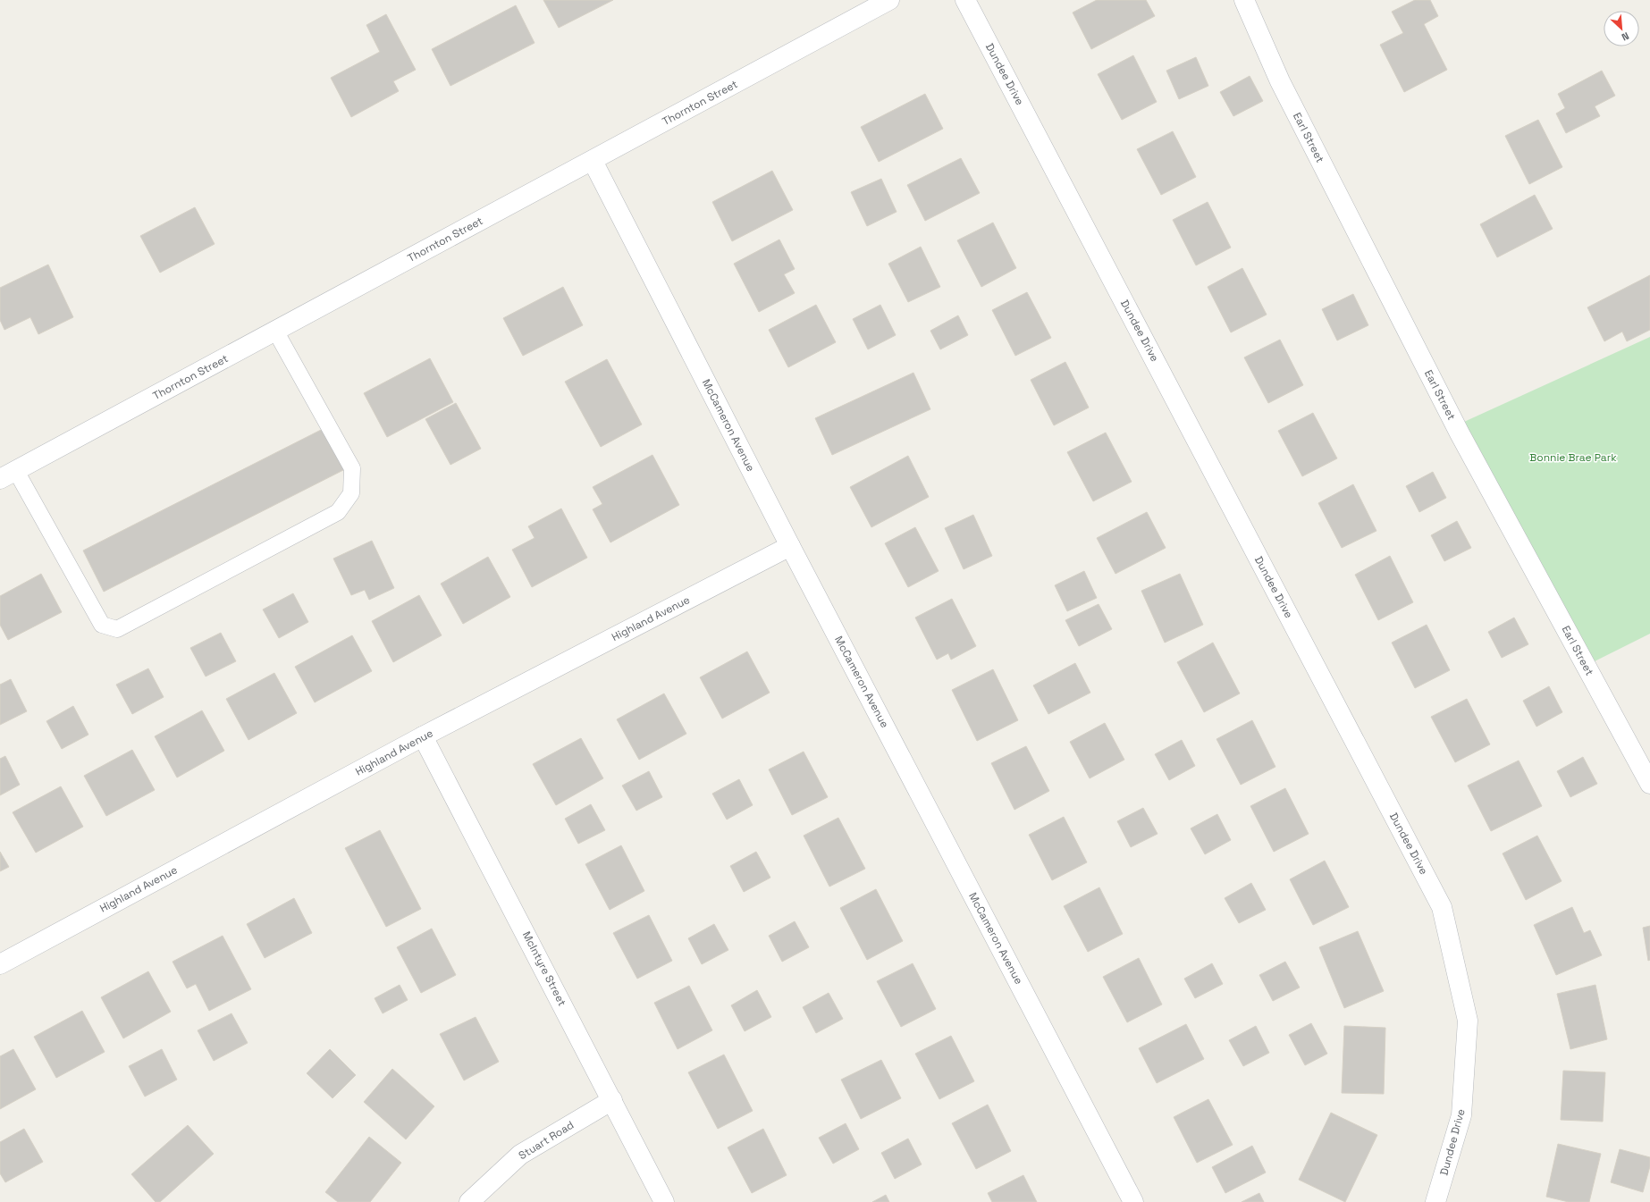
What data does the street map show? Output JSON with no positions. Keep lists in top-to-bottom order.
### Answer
{
  "streets": {
    "street": [
      "Dundee Drive",
      "Thornton Street",
      "Earl Street",
      "McCameron Avenue",
      "Highland Avenue",
      "McIntyre Street",
      "Stuart Road"
    ]
  },
  "crossings": [
    ["Thornton Street", "McCameron Avenue"],
    ["McCameron Avenue", "Highland Avenue"],
    ["Highland Avenue", "McIntyre Street"],
    ["McIntyre Street", "Stuart Road"]
  ],
  "parks": ["Bonnie Brae Park"],
  "north": "bottom right"
}
